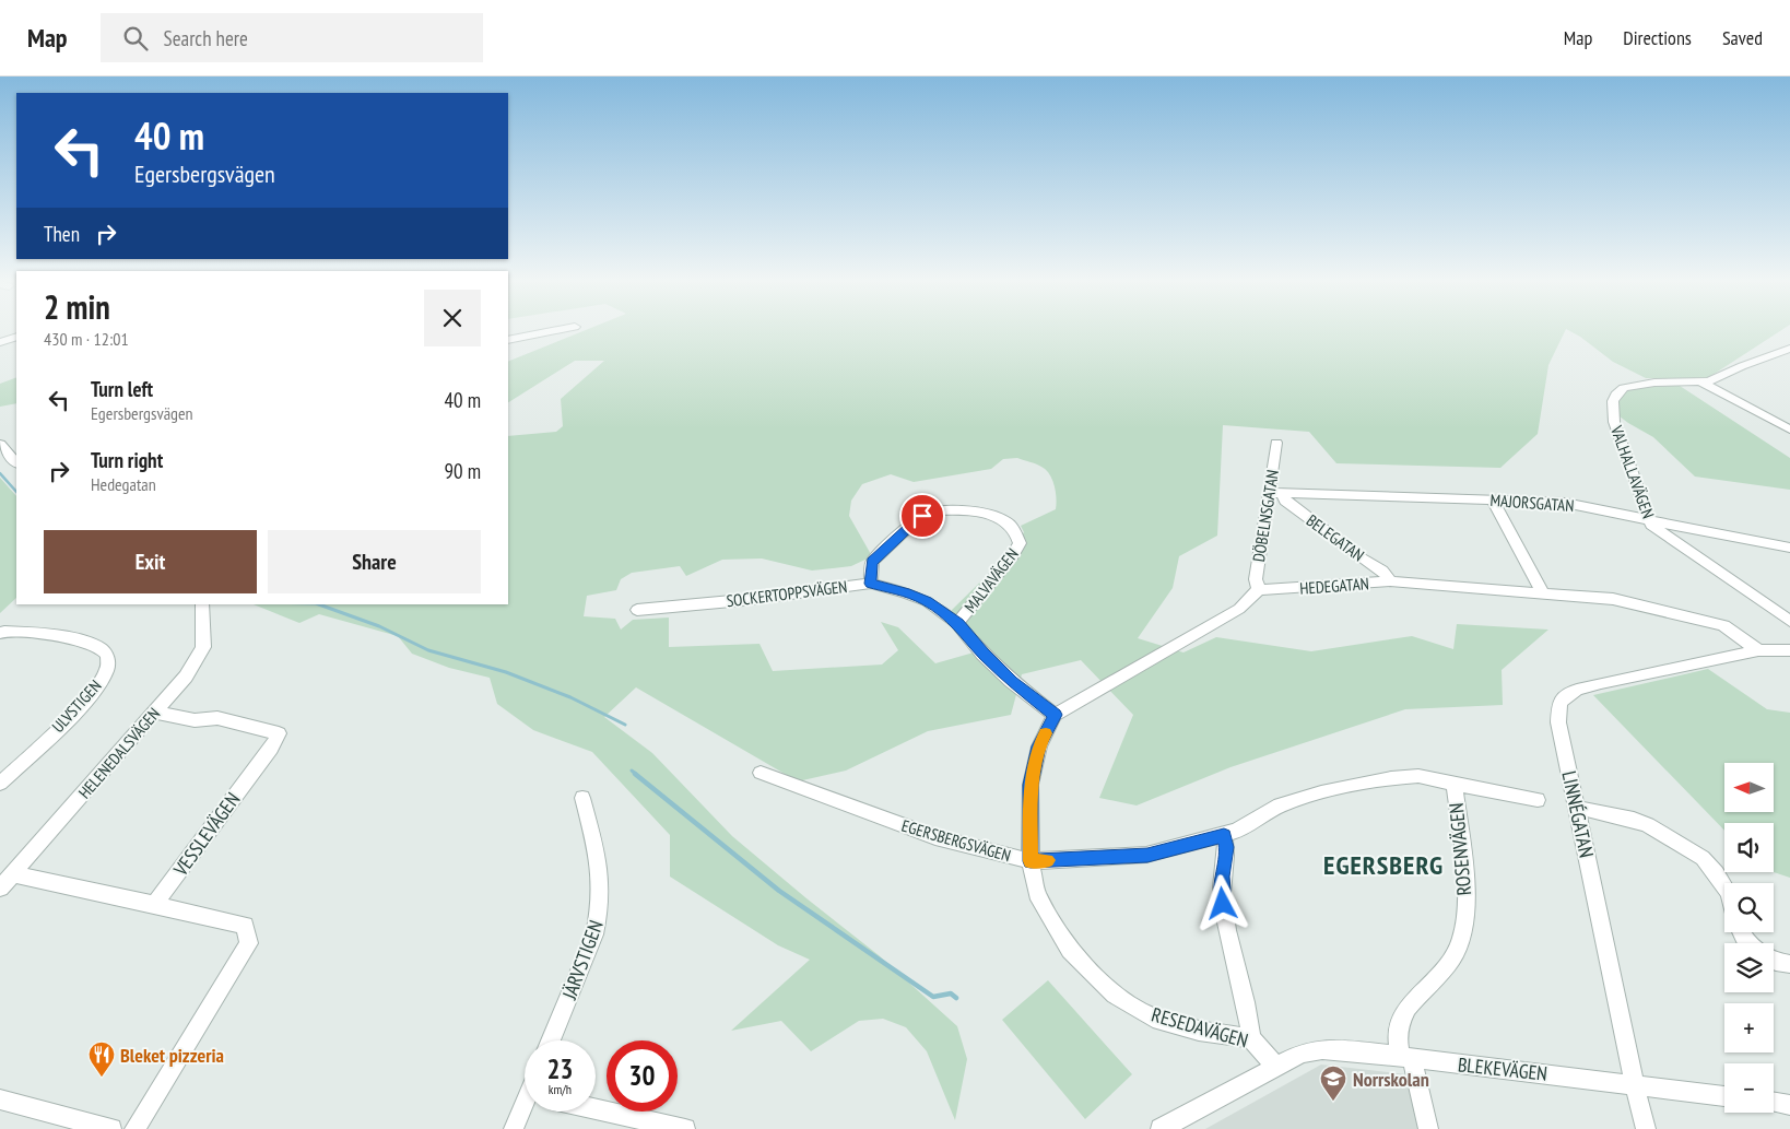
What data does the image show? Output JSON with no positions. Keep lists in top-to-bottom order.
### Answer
{
  "streets": {
    "street": [
      "VALHALLAVÄGEN",
      "MAJORSGATAN",
      "DÖBELNSGATAN",
      "BELEGATAN",
      "MALVAVÄGEN",
      "HEDEGATAN",
      "SOCKERTOPPSVÄGEN",
      "ULVSTIGEN",
      "HELENEDALSVÄGEN",
      "LINNÉGATAN",
      "VESSLEVÄGEN",
      "EGERSBERGSVÄGEN",
      "ROSENVÄGEN",
      "JÄRVSTIGEN",
      "RESEDAVÄGEN",
      "BLEKEVÄGEN"
    ]
  },
  "crossings": [
    ["VALHALLAVÄGEN", "MAJORSGATAN"],
    ["MAJORSGATAN", "DÖBELNSGATAN"],
    ["MAJORSGATAN", "BELEGATAN"],
    ["DÖBELNSGATAN", "HEDEGATAN"],
    ["BELEGATAN", "HEDEGATAN"],
    ["MALVAVÄGEN", "SOCKERTOPPSVÄGEN"],
    ["HEDEGATAN", "LINNÉGATAN"],
    ["HELENEDALSVÄGEN", "VESSLEVÄGEN"],
    ["LINNÉGATAN", "BLEKEVÄGEN"],
    ["EGERSBERGSVÄGEN", "ROSENVÄGEN"],
    ["EGERSBERGSVÄGEN", "RESEDAVÄGEN"],
    ["ROSENVÄGEN", "BLEKEVÄGEN"],
    ["RESEDAVÄGEN", "BLEKEVÄGEN"]
  ],
  "districts": ["EGERSBERG"],
  "places": {
    "restaurant": ["Bleket pizzeria"],
    "school or university": ["Norrskolan"]
  },
  "north": "left",
  "page": {
    "header": "Map",
    "search": "Search here",
    "nav": ["Map", "Directions", "Saved"],
    "turn": ["40 m", "Egersbergsvägen"],
    "then": "Then",
    "heading": ["2 min", "430 m · 12:01"],
    "list": [
      {
        "name": "Turn left",
        "note": "Egersbergsvägen",
        "value": "40 m"
      },
      {
        "name": "Turn right",
        "note": "Hedegatan",
        "value": "90 m"
      }
    ],
    "buttons": ["Exit", "Share"],
    "map_buttons": ["+", "−"],
    "speed": "23 km/h",
    "limit": "30"
  }
}
